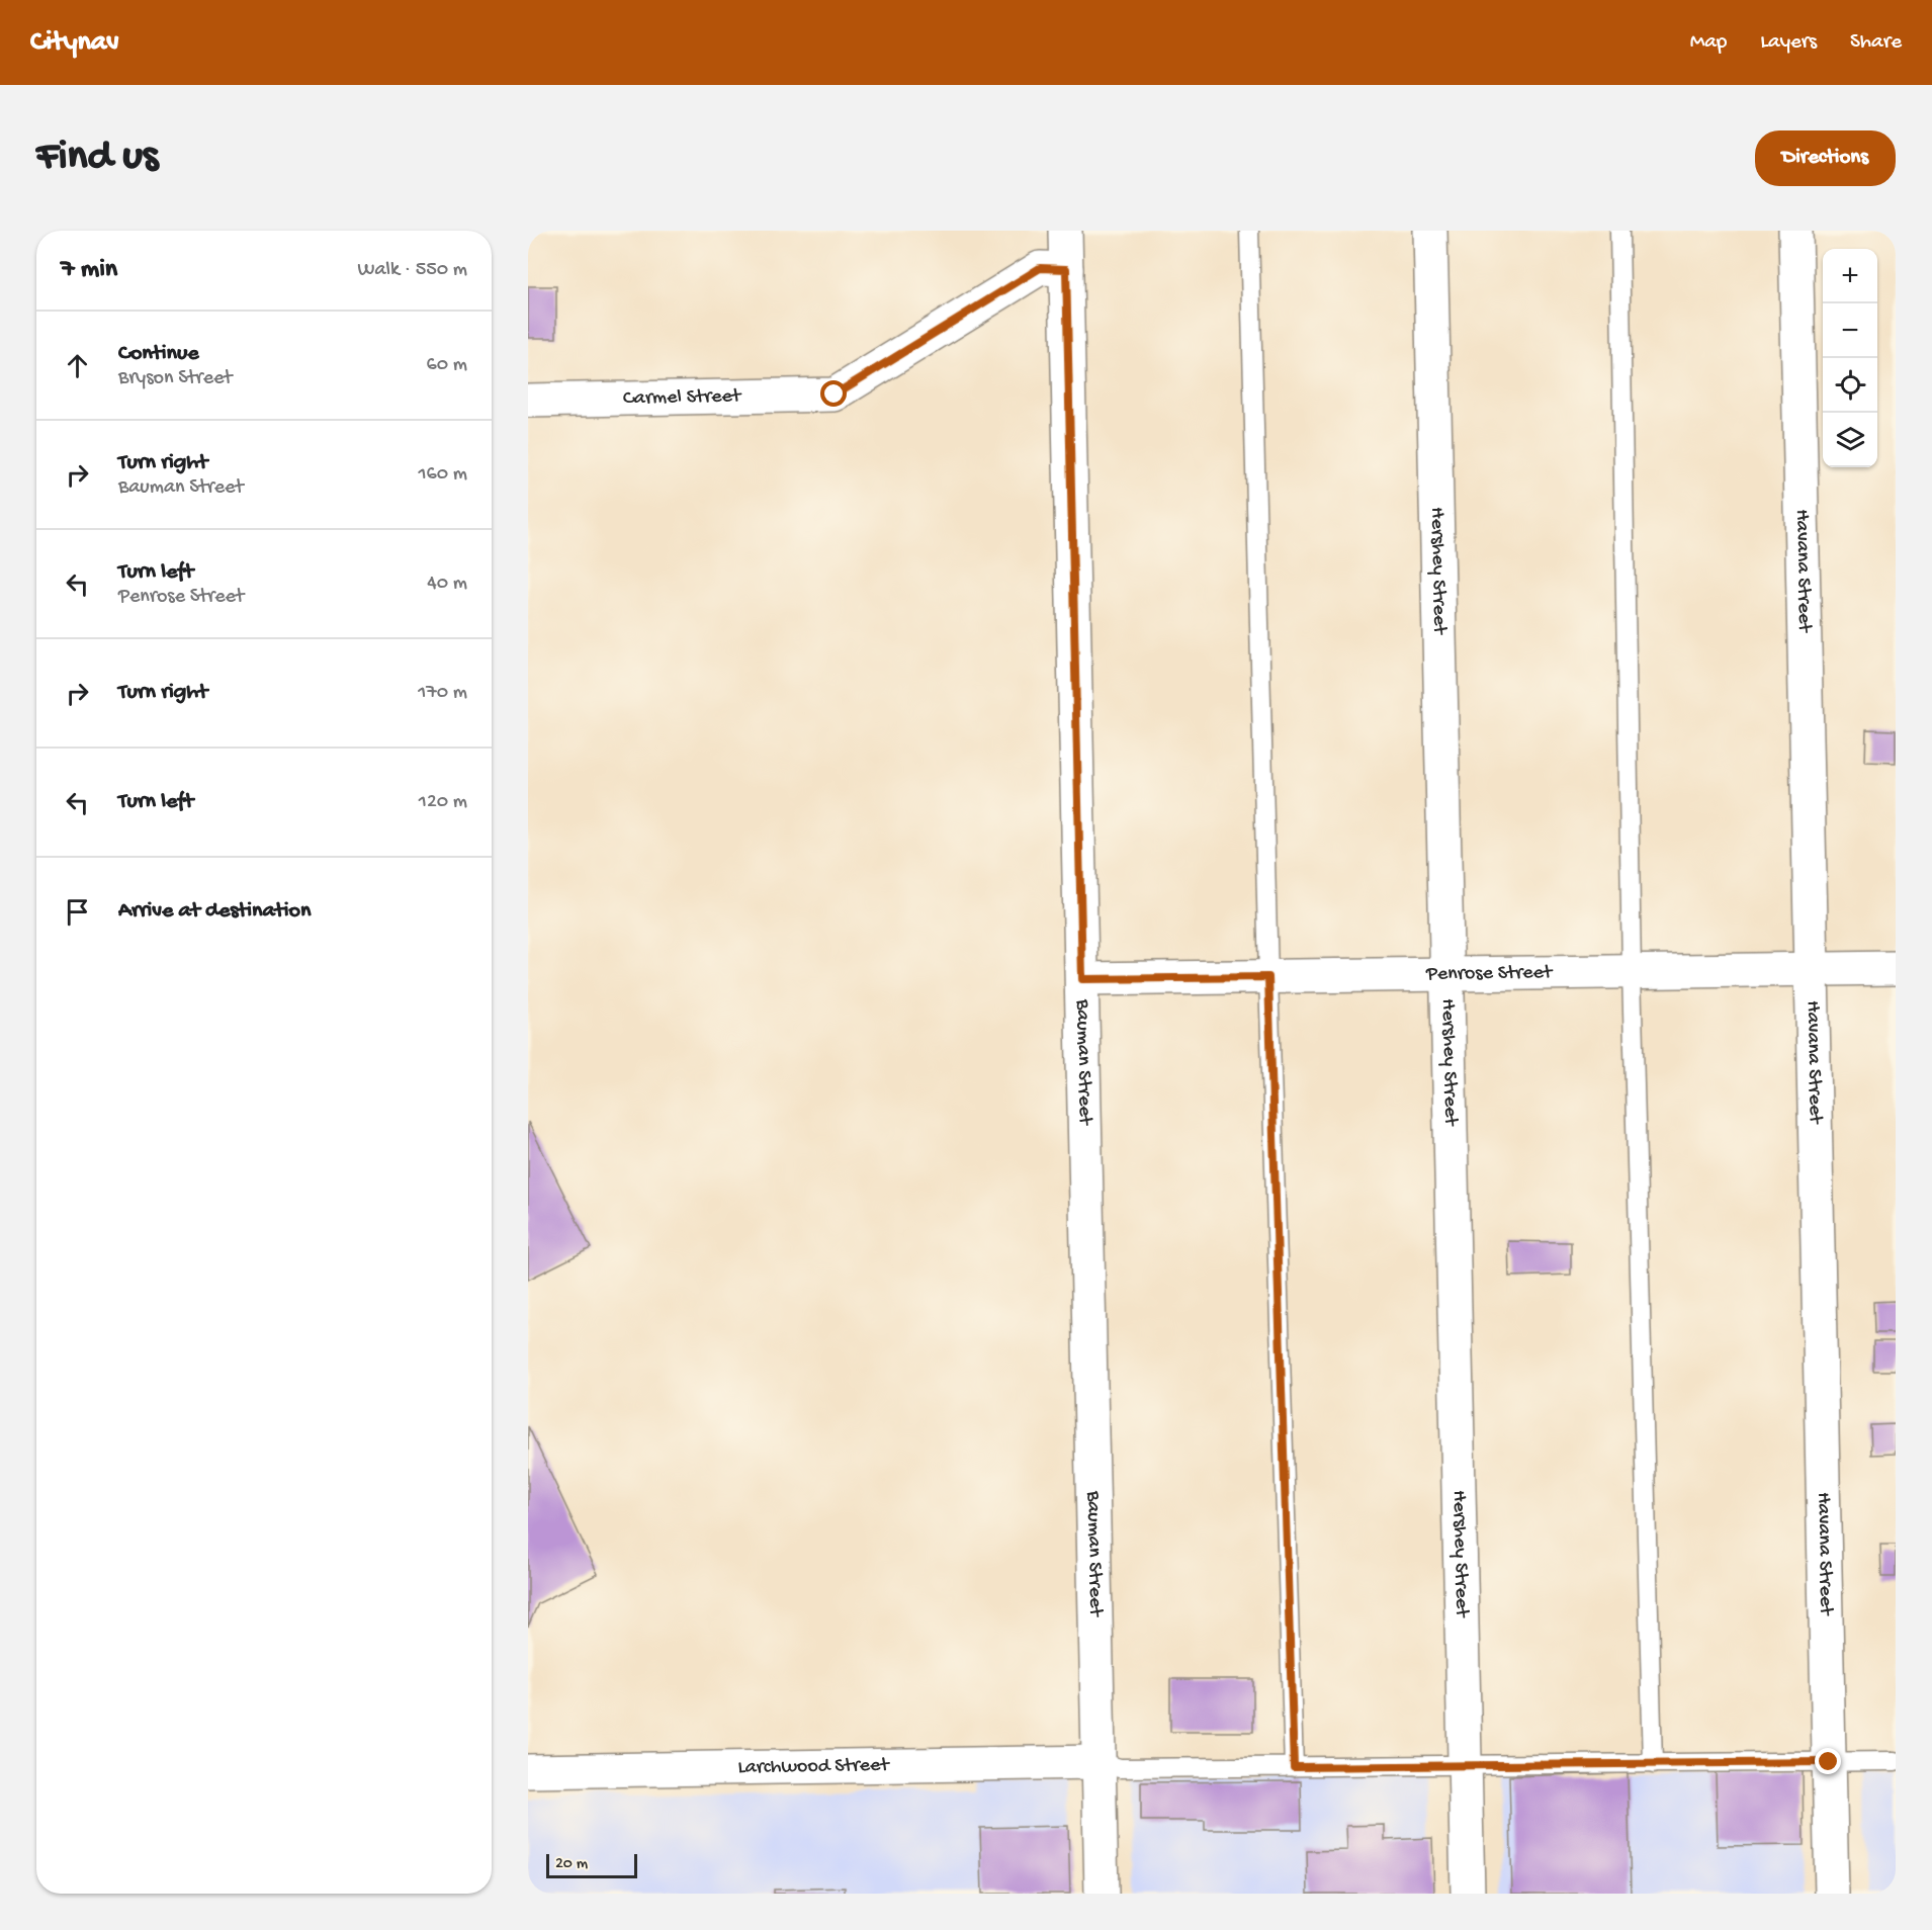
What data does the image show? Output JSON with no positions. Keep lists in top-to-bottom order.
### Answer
{
  "streets": {
    "street": [
      "Carmel Street",
      "Hershey Street",
      "Havana Street",
      "Penrose Street",
      "Bauman Street",
      "Larchwood Street"
    ]
  },
  "crossings": [
    ["Carmel Street", "Bauman Street"],
    ["Hershey Street", "Penrose Street"],
    ["Havana Street", "Penrose Street"],
    ["Penrose Street", "Bauman Street"],
    ["Bauman Street", "Larchwood Street"]
  ],
  "scale_bar": "20 m",
  "page": {
    "header": "Citynav",
    "nav": ["Map", "Layers", "Share"],
    "buttons": "Directions",
    "title": "Find us",
    "heading": ["7 min", "Walk · 550 m"],
    "map_buttons": ["+", "−"],
    "list": [
      ["Continue", "Bryson Street", "60 m"],
      ["Turn right", "Bauman Street", "160 m"],
      ["Turn left", "Penrose Street", "40 m"],
      ["Turn right", "170 m"],
      ["Turn left", "120 m"],
      "Arrive at destination"
    ],
    "scale": "20 m"
  }
}
